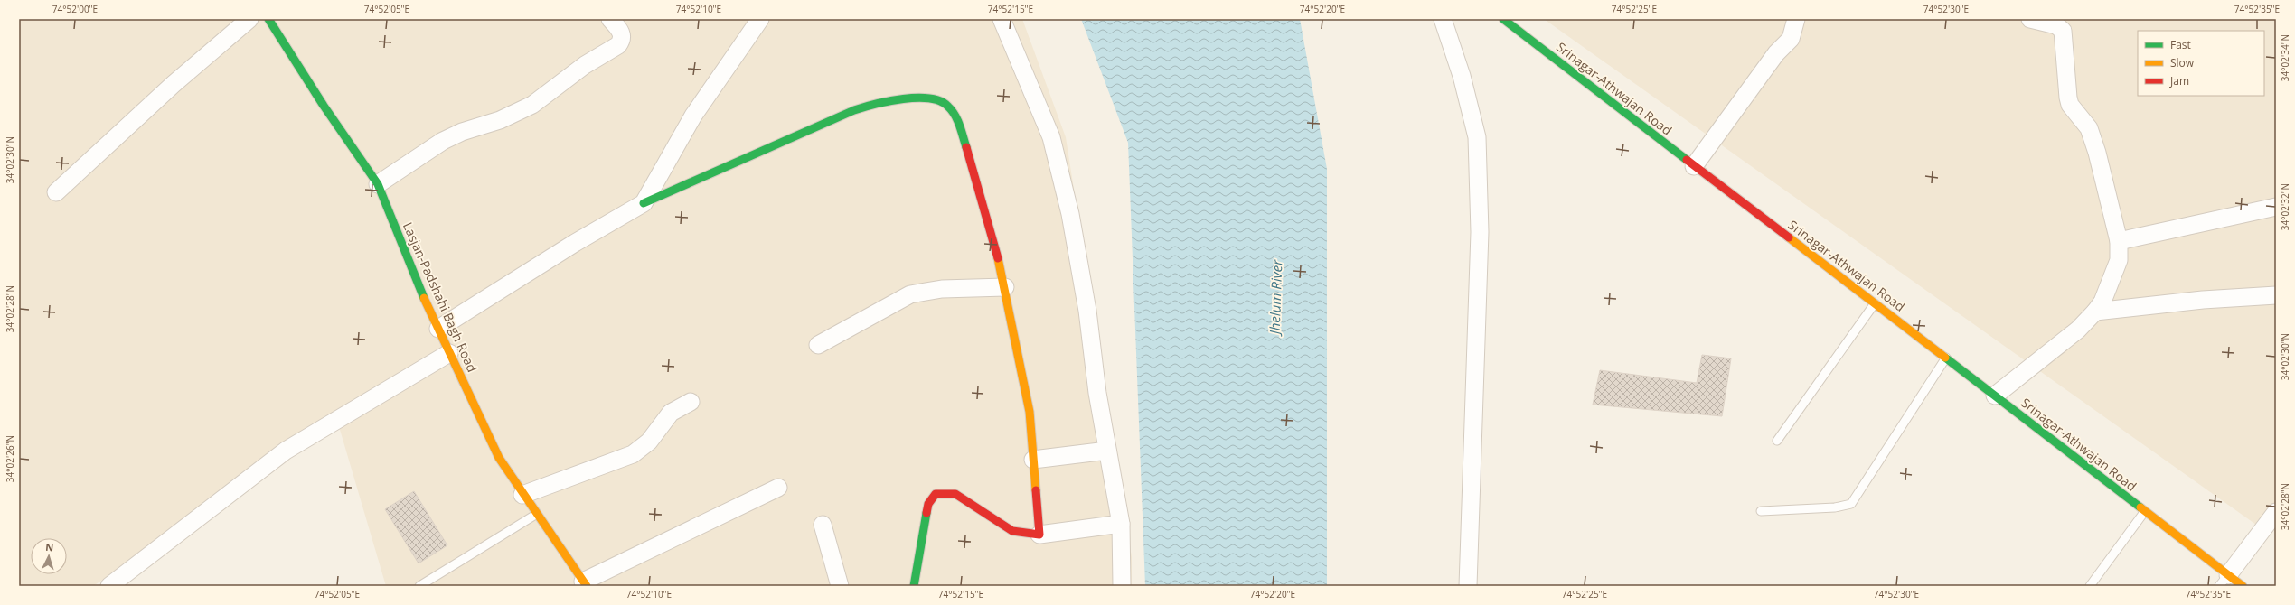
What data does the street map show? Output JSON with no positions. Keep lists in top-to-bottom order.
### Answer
{
  "streets": {
    "main road": ["Srinagar-Athwajan Road", "Lasjan-Padshahi Bagh Road"]
  },
  "water": ["Jhelum River"],
  "legend": ["Fast", "Slow", "Jam"],
  "north": "top",
  "coordinates": [
    "74°52'00\"E",
    "74°52'05\"E",
    "74°52'10\"E",
    "74°52'15\"E",
    "74°52'20\"E",
    "74°52'25\"E",
    "74°52'30\"E",
    "74°52'35\"E",
    "34°02'34\"N",
    "34°02'30\"N",
    "34°02'32\"N",
    "34°02'28\"N",
    "34°02'26\"N"
  ]
}
